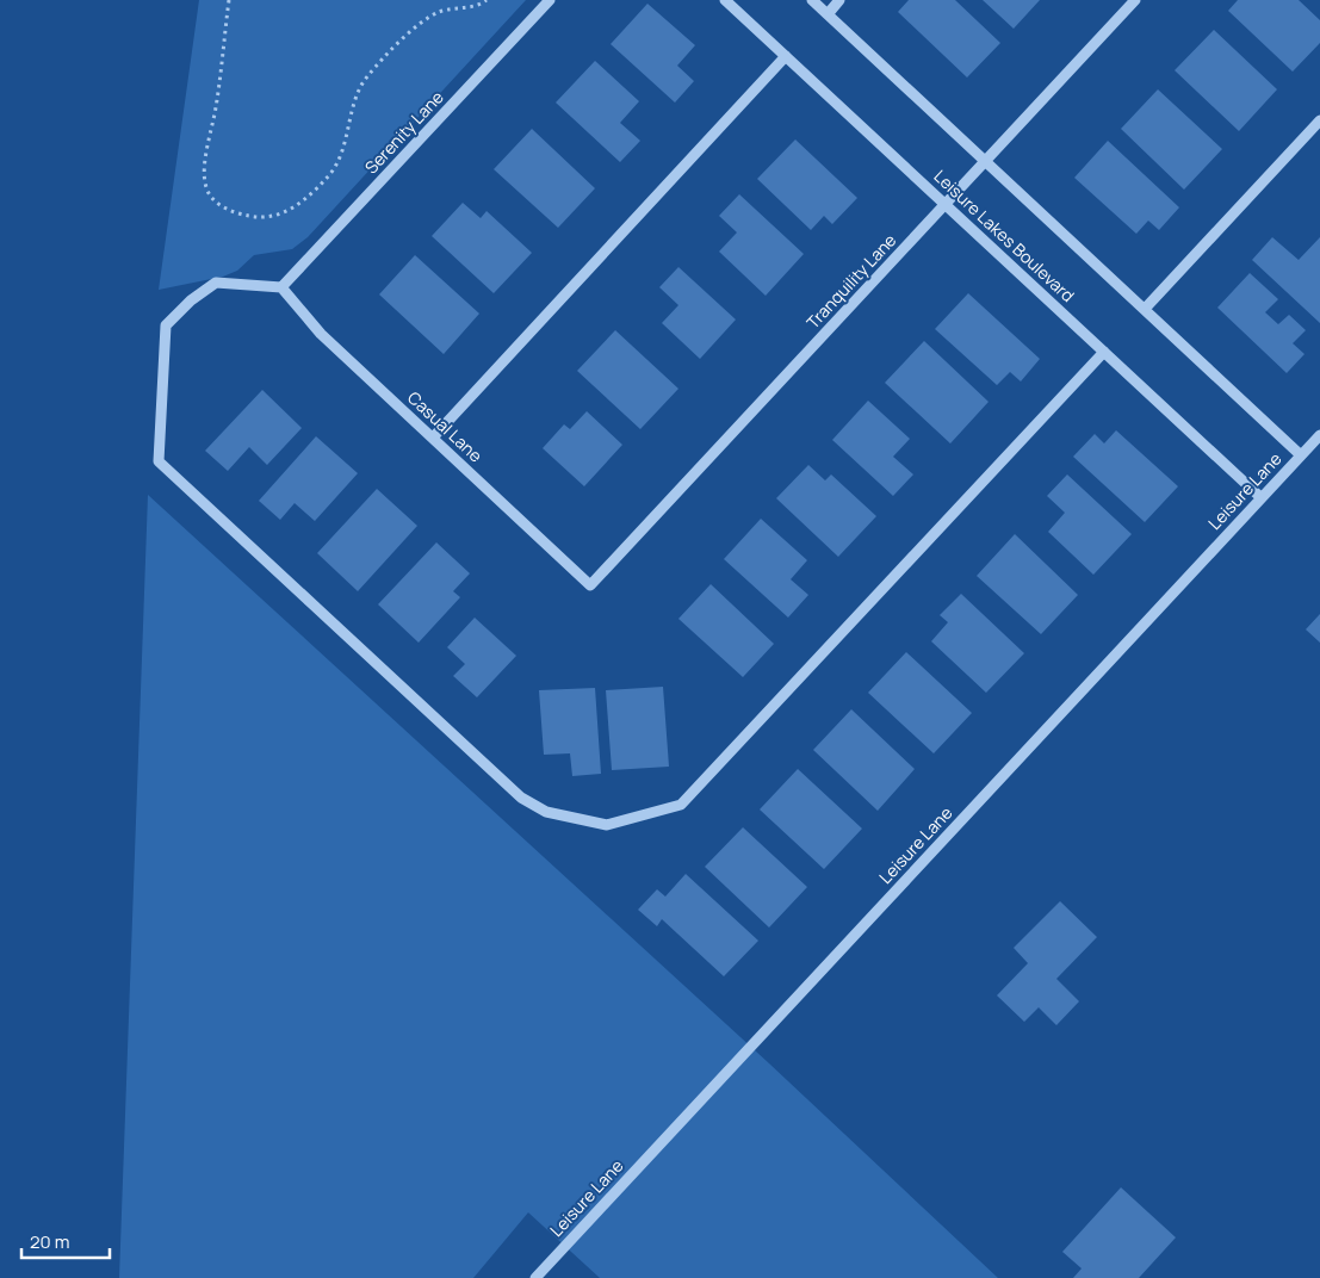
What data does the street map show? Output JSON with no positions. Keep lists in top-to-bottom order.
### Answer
{
  "streets": {
    "street": [
      "Serenity Lane",
      "Leisure Lakes Boulevard",
      "Tranquility Lane",
      "Casual Lane",
      "Leisure Lane"
    ]
  },
  "crossings": [
    ["Serenity Lane", "Casual Lane"],
    ["Leisure Lakes Boulevard", "Tranquility Lane"],
    ["Leisure Lakes Boulevard", "Leisure Lane"],
    ["Tranquility Lane", "Casual Lane"]
  ],
  "scale_bar": "20 m"
}
